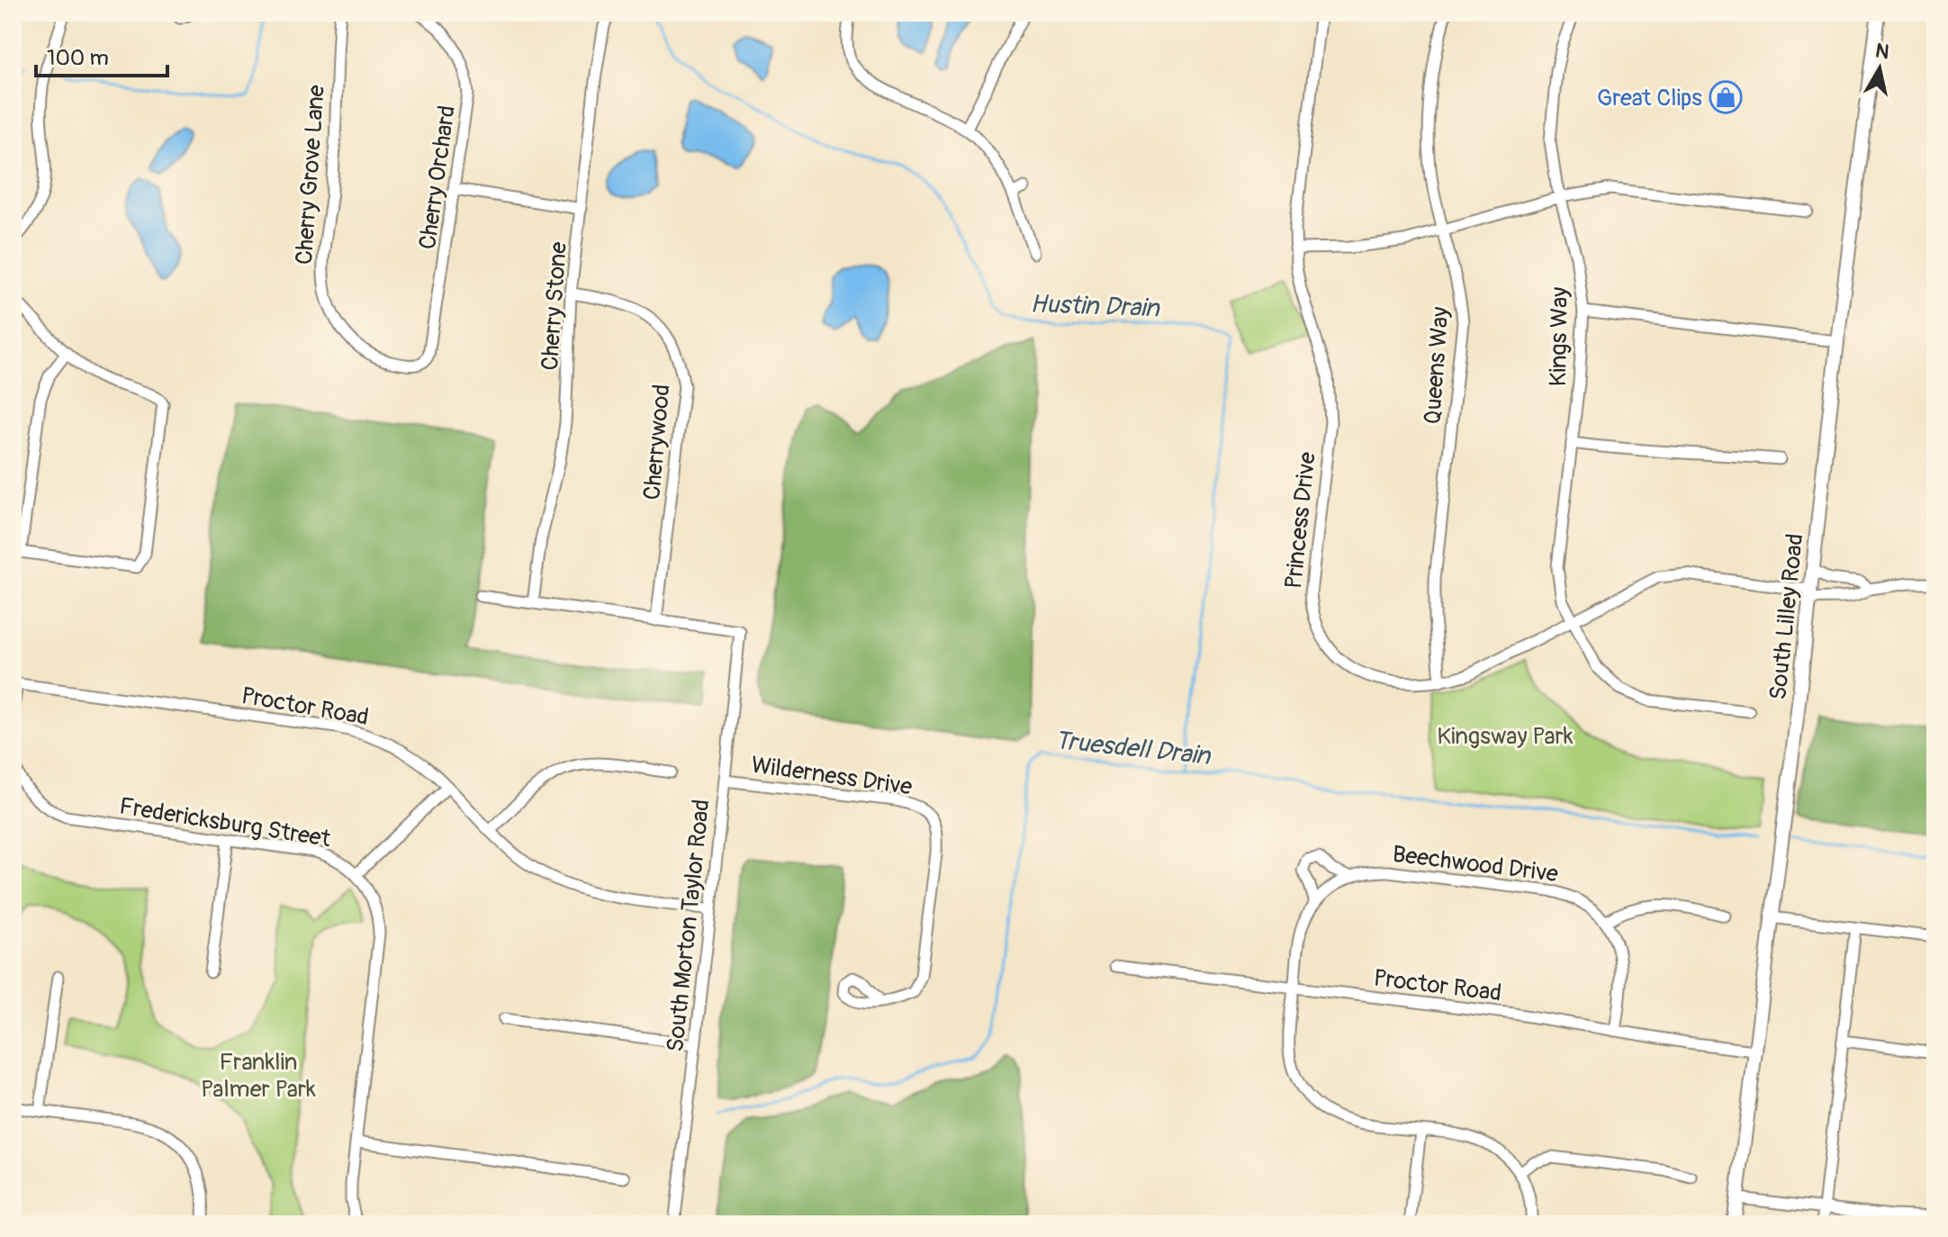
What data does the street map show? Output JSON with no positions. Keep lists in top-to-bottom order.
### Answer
{
  "streets": {
    "street": [
      "Cherry Grove Lane",
      "Cherry Orchard",
      "Cherry Stone",
      "Kings Way",
      "Queens Way",
      "Cherrywood",
      "Princess Drive",
      "South Lilley Road",
      "Proctor Road",
      "Wilderness Drive",
      "Fredericksburg Street",
      "Beechwood Drive",
      "South Morton Taylor Road"
    ]
  },
  "crossings": [
    ["Cherry Grove Lane", "Cherry Orchard"],
    ["Cherry Stone", "Cherrywood"],
    ["Kings Way", "Princess Drive"],
    ["Queens Way", "Princess Drive"],
    ["Cherrywood", "South Morton Taylor Road"],
    ["Princess Drive", "South Lilley Road"],
    ["South Lilley Road", "Proctor Road"],
    ["Proctor Road", "Beechwood Drive"],
    ["Proctor Road", "South Morton Taylor Road"],
    ["Wilderness Drive", "South Morton Taylor Road"]
  ],
  "water": ["Hustin Drain", "Truesdell Drain"],
  "parks": ["Kingsway Park", "Franklin Palmer Park"],
  "places": {
    "shop": ["Great Clips"]
  },
  "scale_bar": "100 m",
  "north": "top"
}
